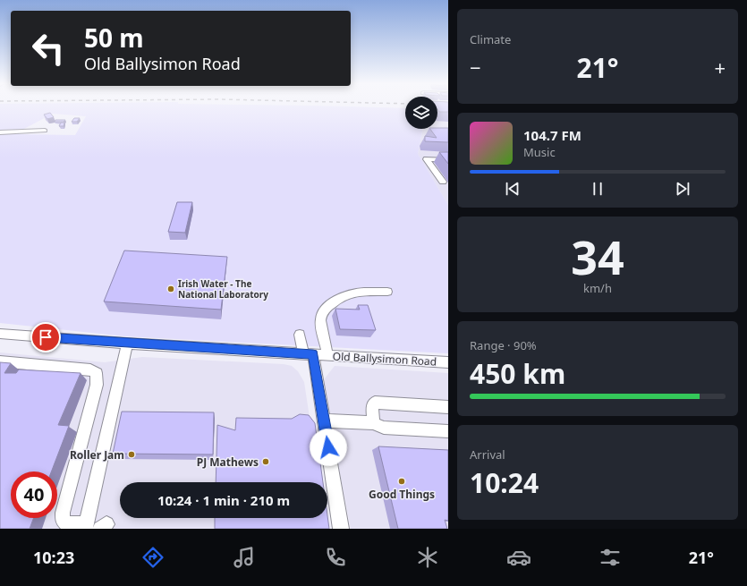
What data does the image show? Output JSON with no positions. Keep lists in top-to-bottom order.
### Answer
{
  "streets": {
    "street": ["Old Ballysimon Road"]
  },
  "places": [
    "Irish Water - The National Laboratory",
    "Roller Jam",
    "PJ Mathews",
    "Good Things"
  ],
  "page": {
    "tile": [
      "Climate",
      ["34", "km/h"],
      ["Range · 90%", "450 km"],
      ["Arrival", "10:24"]
    ],
    "turn": ["50 m", "Old Ballysimon Road"],
    "heat": ["−", "21°", "+"],
    "song": ["104.7 FM", "Music"],
    "limit": "40",
    "trip": "10:24 · 1 min · 210 m",
    "tabs": ["10:23", "21°"]
  }
}
